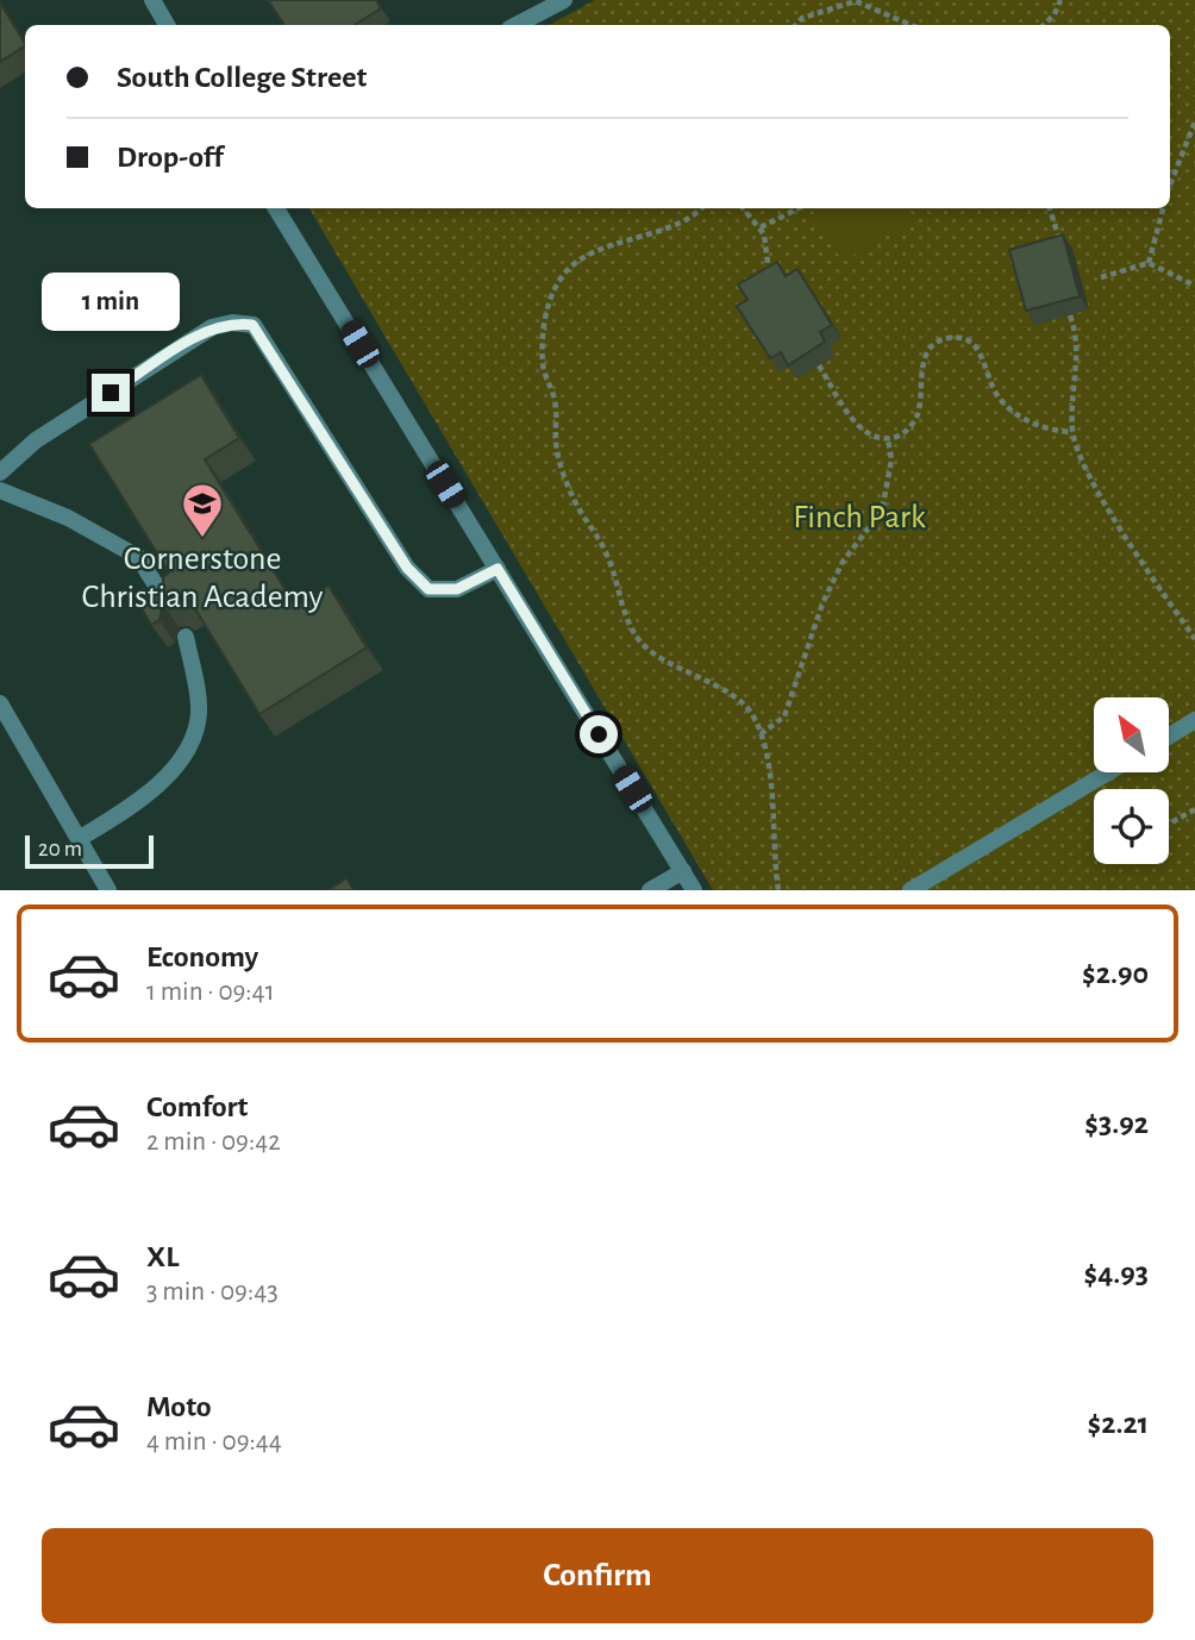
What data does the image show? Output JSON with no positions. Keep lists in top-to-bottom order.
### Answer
{
  "parks": ["Finch Park"],
  "places": {
    "school or university": ["Cornerstone Christian Academy"]
  },
  "scale_bar": "20 m",
  "north": "top left",
  "page": {
    "banner": ["South College Street", "Drop-off"],
    "bubble": "1 min",
    "scale": "20 m",
    "list": [
      {
        "name": "Economy",
        "note": "1 min · 09:41",
        "value": "$2.90"
      },
      {
        "name": "Comfort",
        "note": "2 min · 09:42",
        "value": "$3.92"
      },
      {
        "name": "XL",
        "note": "3 min · 09:43",
        "value": "$4.93"
      },
      {
        "name": "Moto",
        "note": "4 min · 09:44",
        "value": "$2.21"
      }
    ],
    "buttons": "Confirm"
  }
}
